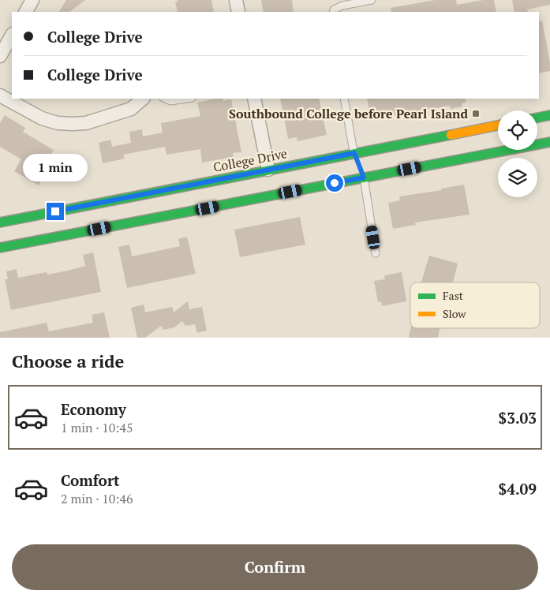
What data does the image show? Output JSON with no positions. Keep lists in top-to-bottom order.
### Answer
{
  "streets": {
    "main road": ["College Drive"]
  },
  "places": {
    "transit": ["Southbound College before Pearl Island"]
  },
  "legend": ["Fast", "Slow"],
  "page": {
    "banner": ["College Drive", "College Drive"],
    "bubble": "1 min",
    "heading": "Choose a ride",
    "list": [
      {
        "name": "Economy",
        "note": "1 min · 10:45",
        "value": "$3.03"
      },
      {
        "name": "Comfort",
        "note": "2 min · 10:46",
        "value": "$4.09"
      }
    ],
    "buttons": "Confirm"
  }
}
